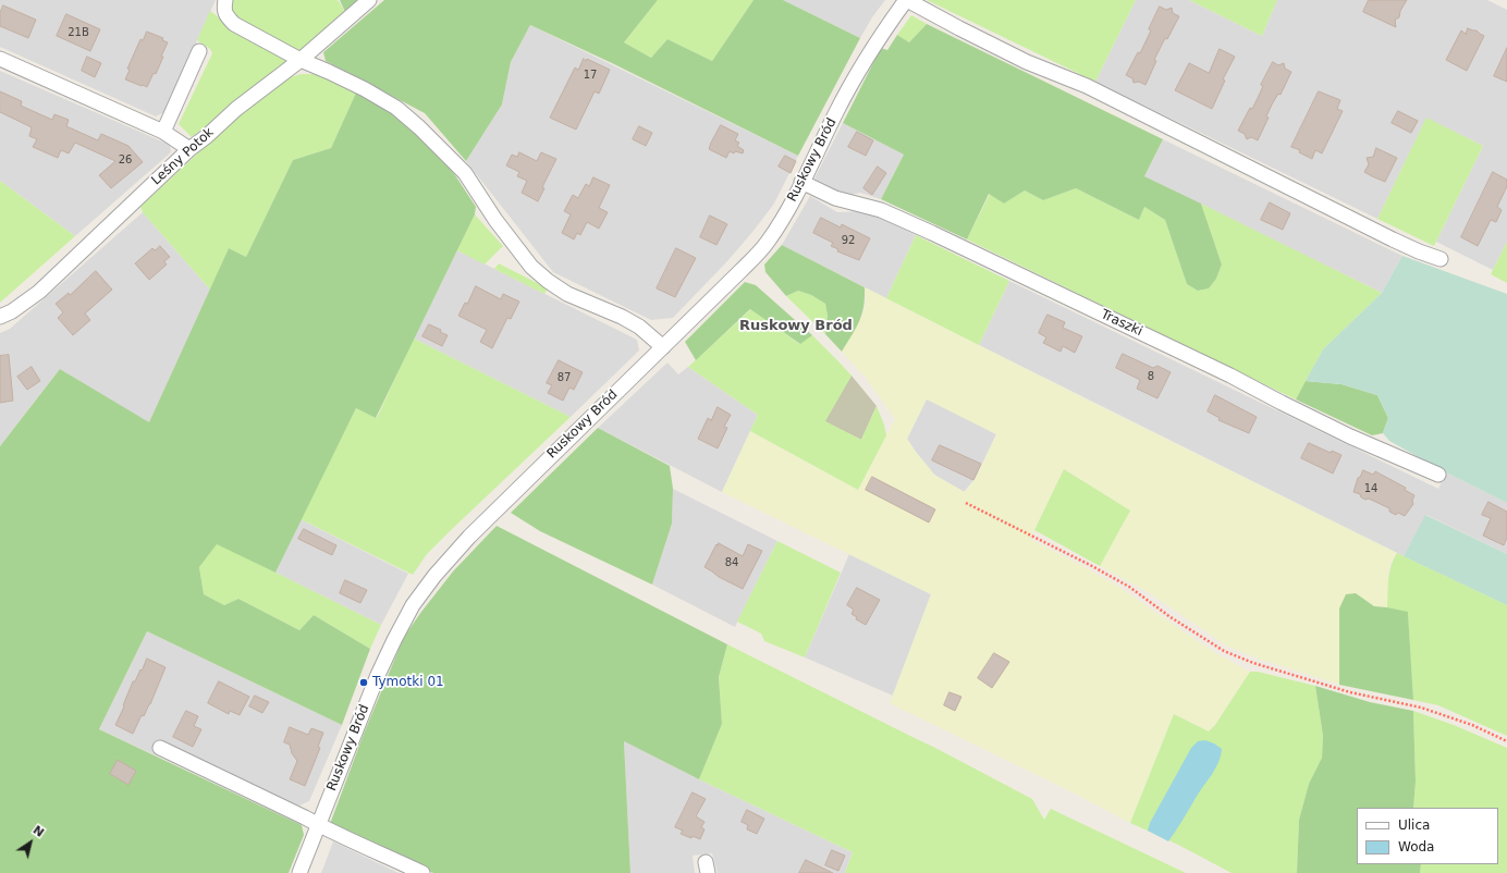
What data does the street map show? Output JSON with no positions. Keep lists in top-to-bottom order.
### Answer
{
  "streets": {
    "street": ["Leśny Potok", "Ruskowy Bród", "Traszki"]
  },
  "crossings": [
    ["Ruskowy Bród", "Traszki"]
  ],
  "districts": ["Ruskowy Bród"],
  "places": ["Tymotki 01"],
  "house_numbers": [
    "21B",
    "17",
    "26",
    "92",
    "8",
    "87",
    "14",
    "84"
  ],
  "legend": ["Ulica", "Woda"],
  "north": "top right"
}
